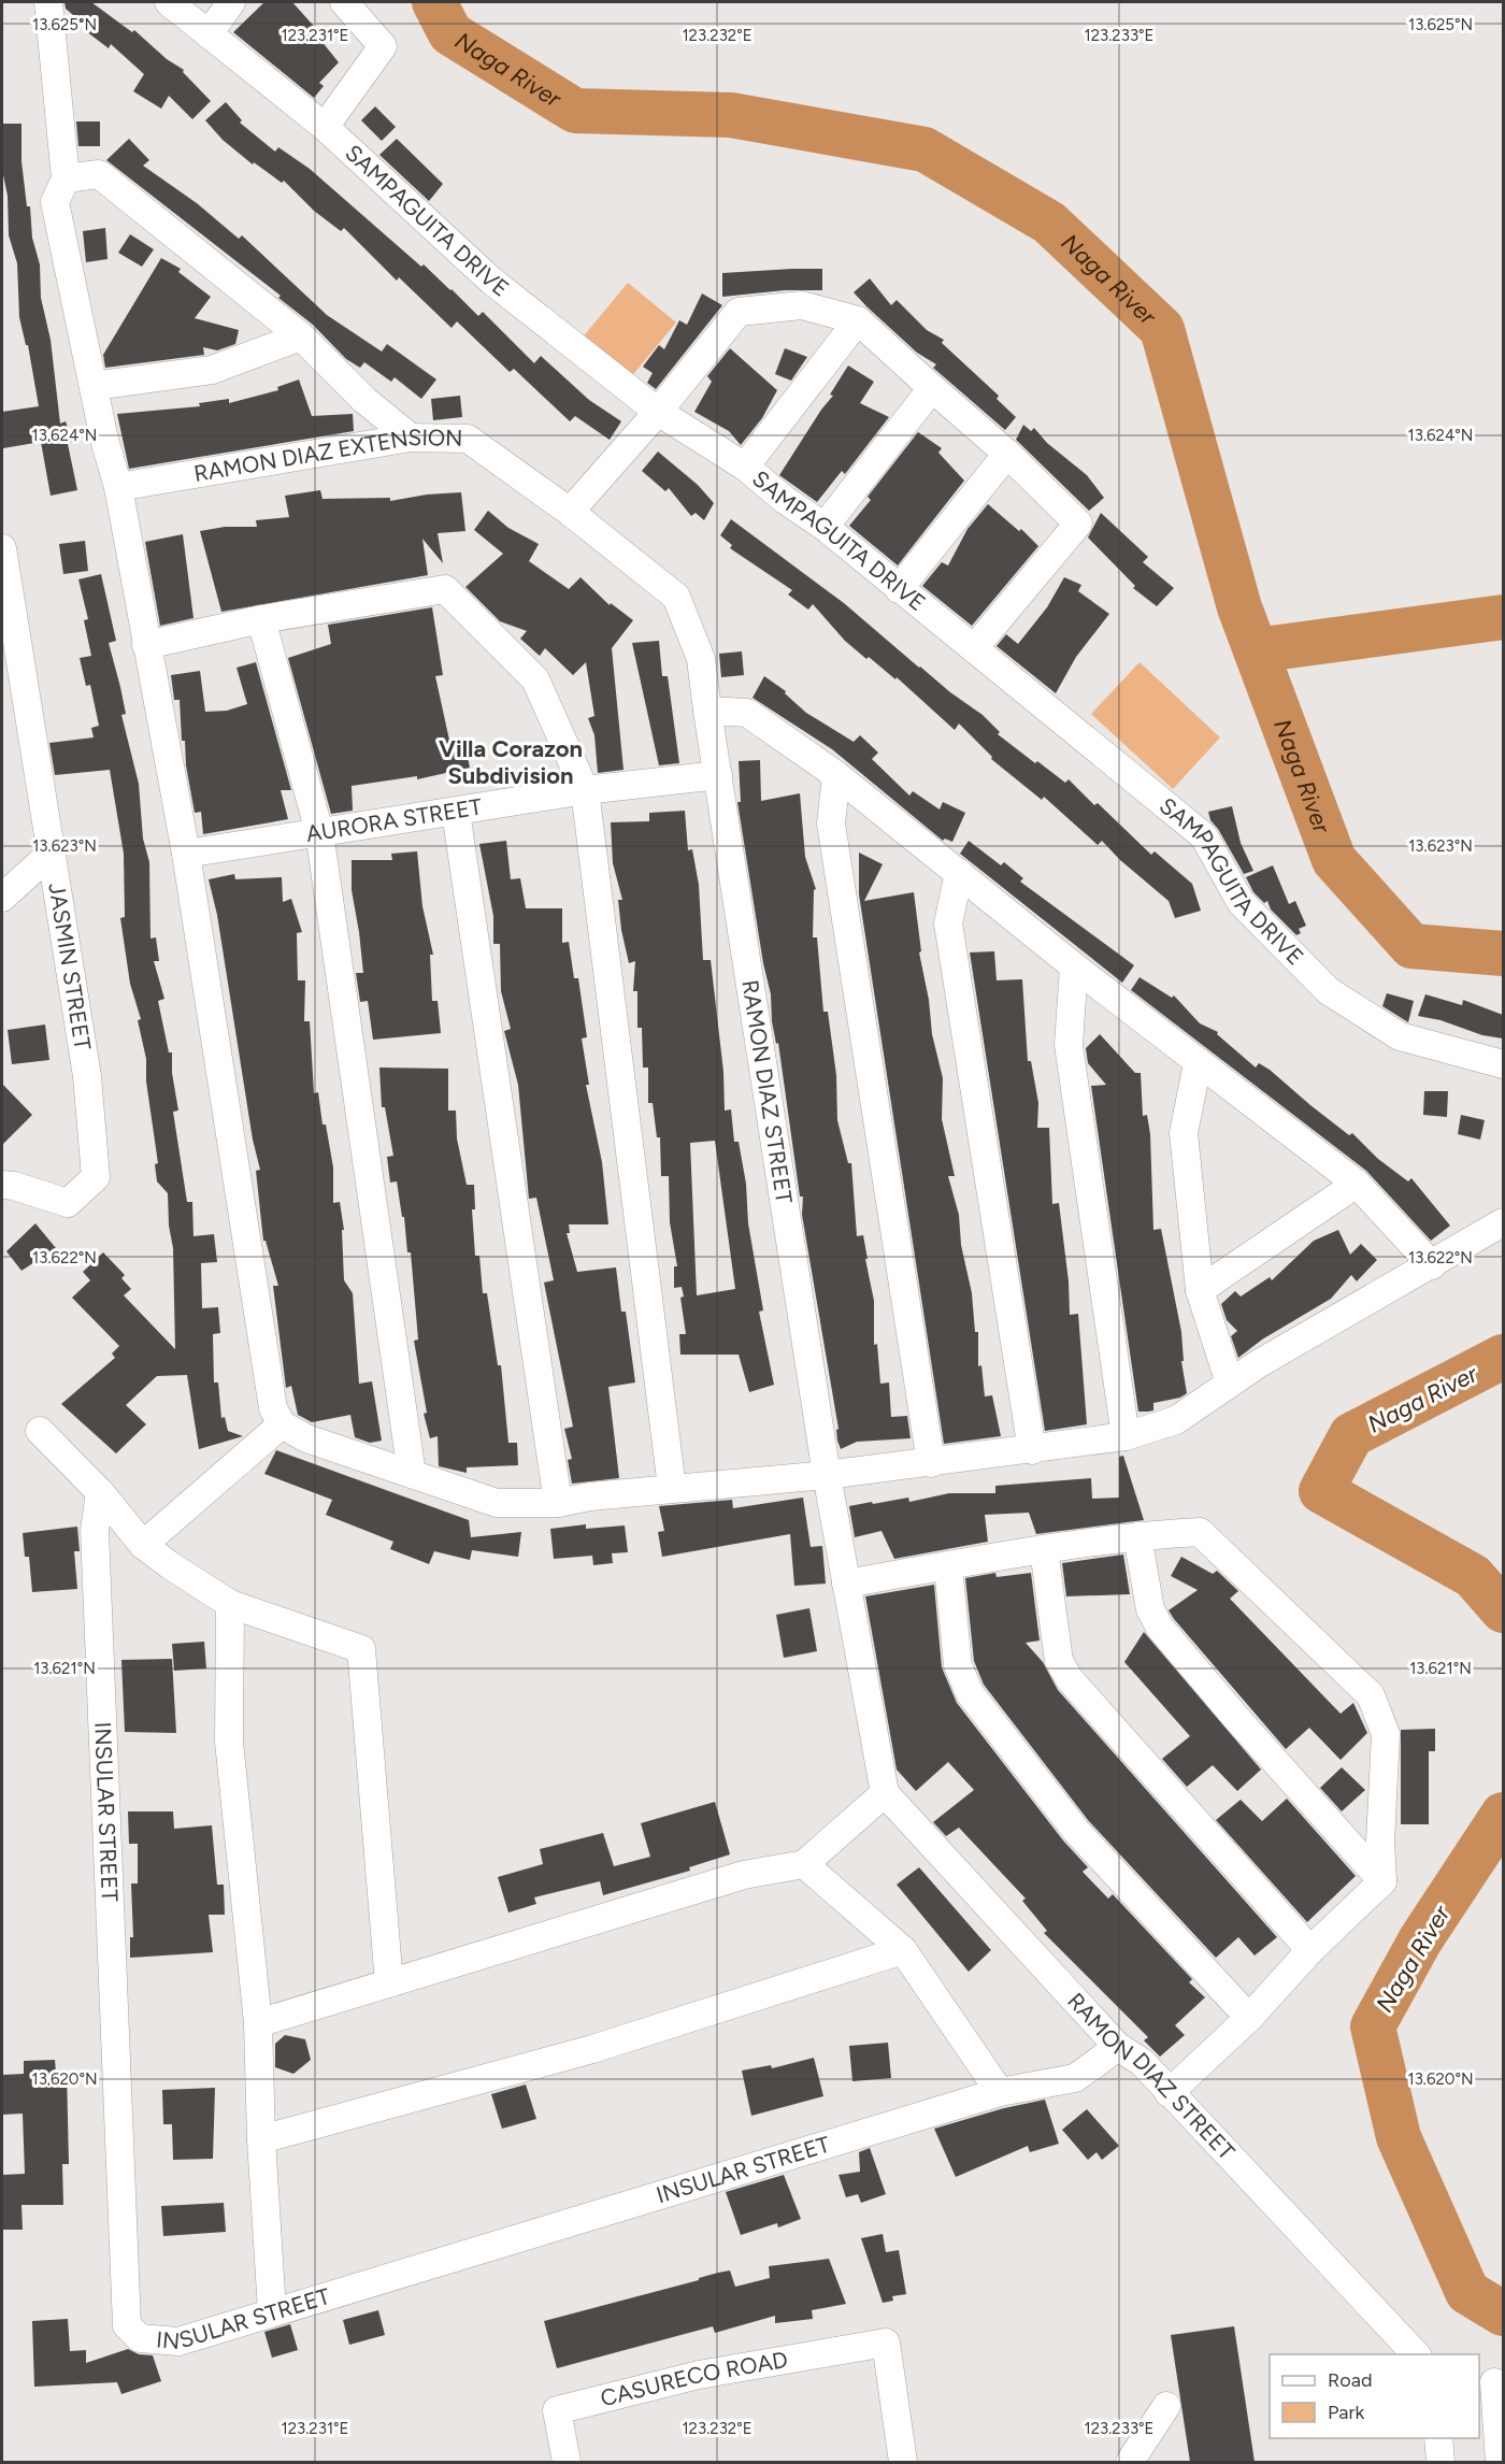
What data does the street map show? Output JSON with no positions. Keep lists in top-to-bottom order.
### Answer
{
  "streets": {
    "street": [
      "SAMPAGUITA DRIVE",
      "RAMON DIAZ EXTENSION",
      "AURORA STREET",
      "JASMIN STREET",
      "RAMON DIAZ STREET",
      "INSULAR STREET",
      "CASURECO ROAD"
    ]
  },
  "crossings": [
    ["RAMON DIAZ EXTENSION", "RAMON DIAZ STREET"],
    ["AURORA STREET", "RAMON DIAZ STREET"],
    ["RAMON DIAZ STREET", "INSULAR STREET"]
  ],
  "districts": ["Villa Corazon Subdivision"],
  "water": ["Naga River"],
  "legend": ["Road", "Park"],
  "coordinates": [
    "13.625°N",
    "123.231°E",
    "123.232°E",
    "123.233°E",
    "13.624°N",
    "13.623°N",
    "13.622°N",
    "13.621°N",
    "13.620°N"
  ]
}
